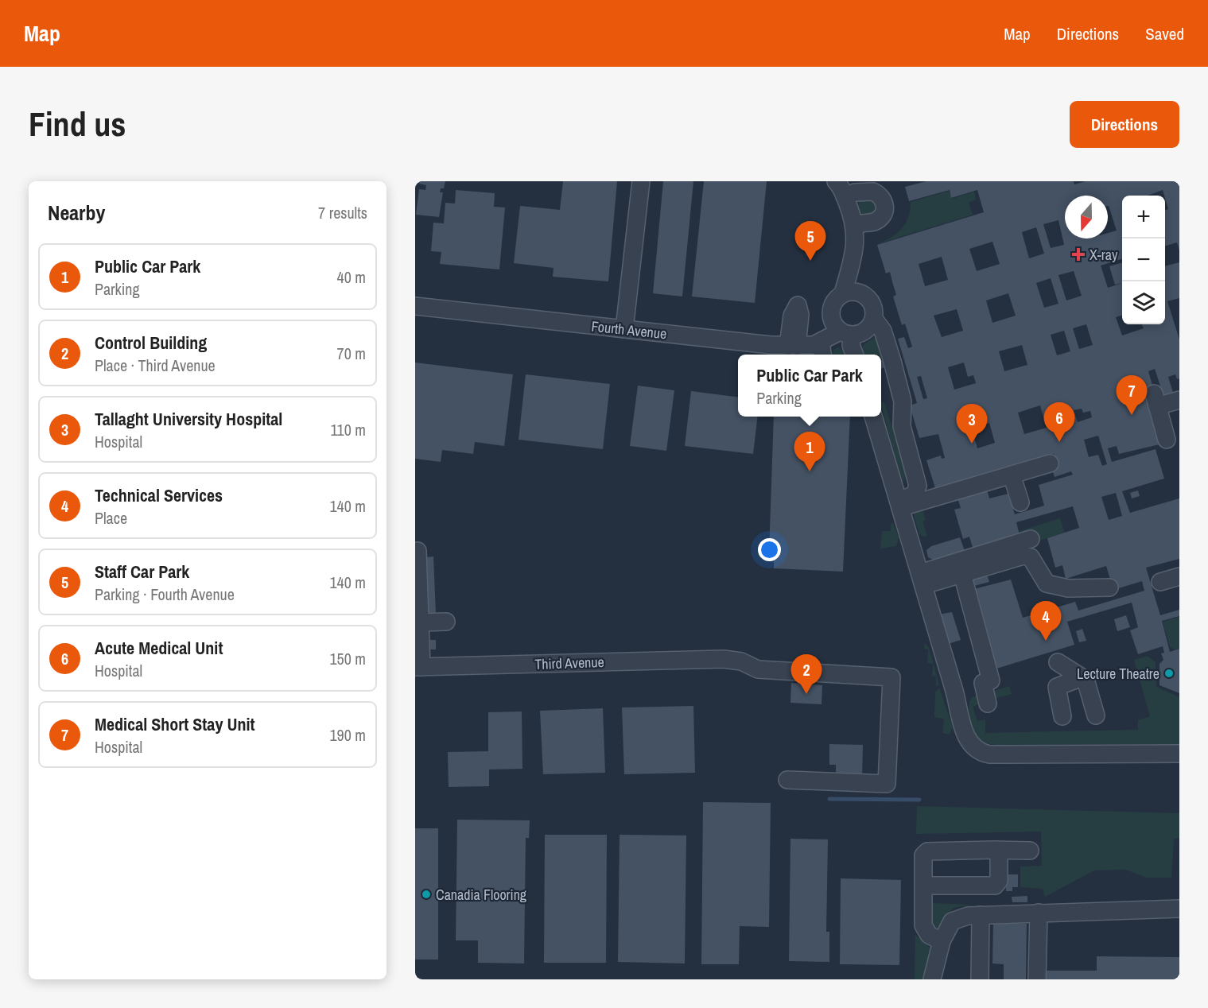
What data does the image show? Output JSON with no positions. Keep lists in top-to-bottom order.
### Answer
{
  "streets": {
    "street": ["Fourth Avenue", "Third Avenue"]
  },
  "places": {
    "health": ["X-ray"],
    "other": ["Lecture Theatre", "Canadia Flooring"]
  },
  "north": "bottom",
  "page": {
    "header": "Map",
    "nav": ["Map", "Directions", "Saved"],
    "buttons": "Directions",
    "title": "Find us",
    "heading": ["Nearby", "7 results"],
    "map_buttons": ["+", "−"],
    "pins": [
      "5",
      "7",
      "6",
      "3",
      "1",
      "4",
      "2"
    ],
    "list": [
      {
        "mark": "1",
        "name": "Public Car Park",
        "note": "Parking",
        "value": "40 m"
      },
      {
        "mark": "2",
        "name": "Control Building",
        "note": "Place · Third Avenue",
        "value": "70 m"
      },
      {
        "mark": "3",
        "name": "Tallaght University Hospital",
        "note": "Hospital",
        "value": "110 m"
      },
      {
        "mark": "4",
        "name": "Technical Services",
        "note": "Place",
        "value": "140 m"
      },
      {
        "mark": "5",
        "name": "Staff Car Park",
        "note": "Parking · Fourth Avenue",
        "value": "140 m"
      },
      {
        "mark": "6",
        "name": "Acute Medical Unit",
        "note": "Hospital",
        "value": "150 m"
      },
      {
        "mark": "7",
        "name": "Medical Short Stay Unit",
        "note": "Hospital",
        "value": "190 m"
      }
    ],
    "popup": ["Public Car Park", "Parking"]
  }
}
